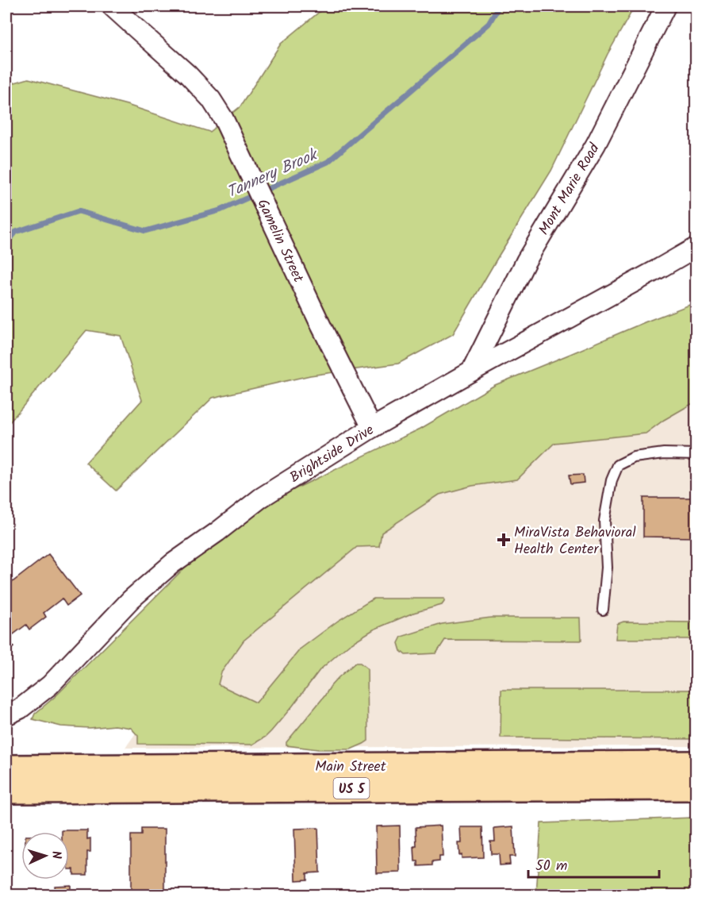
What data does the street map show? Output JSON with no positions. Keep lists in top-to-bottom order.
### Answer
{
  "streets": {
    "main road": ["Main Street", "US 5"],
    "street": ["Mont Marie Road", "Gamelin Street", "Brightside Drive"]
  },
  "crossings": [
    ["Mont Marie Road", "Brightside Drive"],
    ["Gamelin Street", "Brightside Drive"]
  ],
  "water": ["Tannery Brook"],
  "places": {
    "health": ["MiraVista Behavioral Health Center"]
  },
  "scale_bar": "50 m",
  "north": "right"
}
